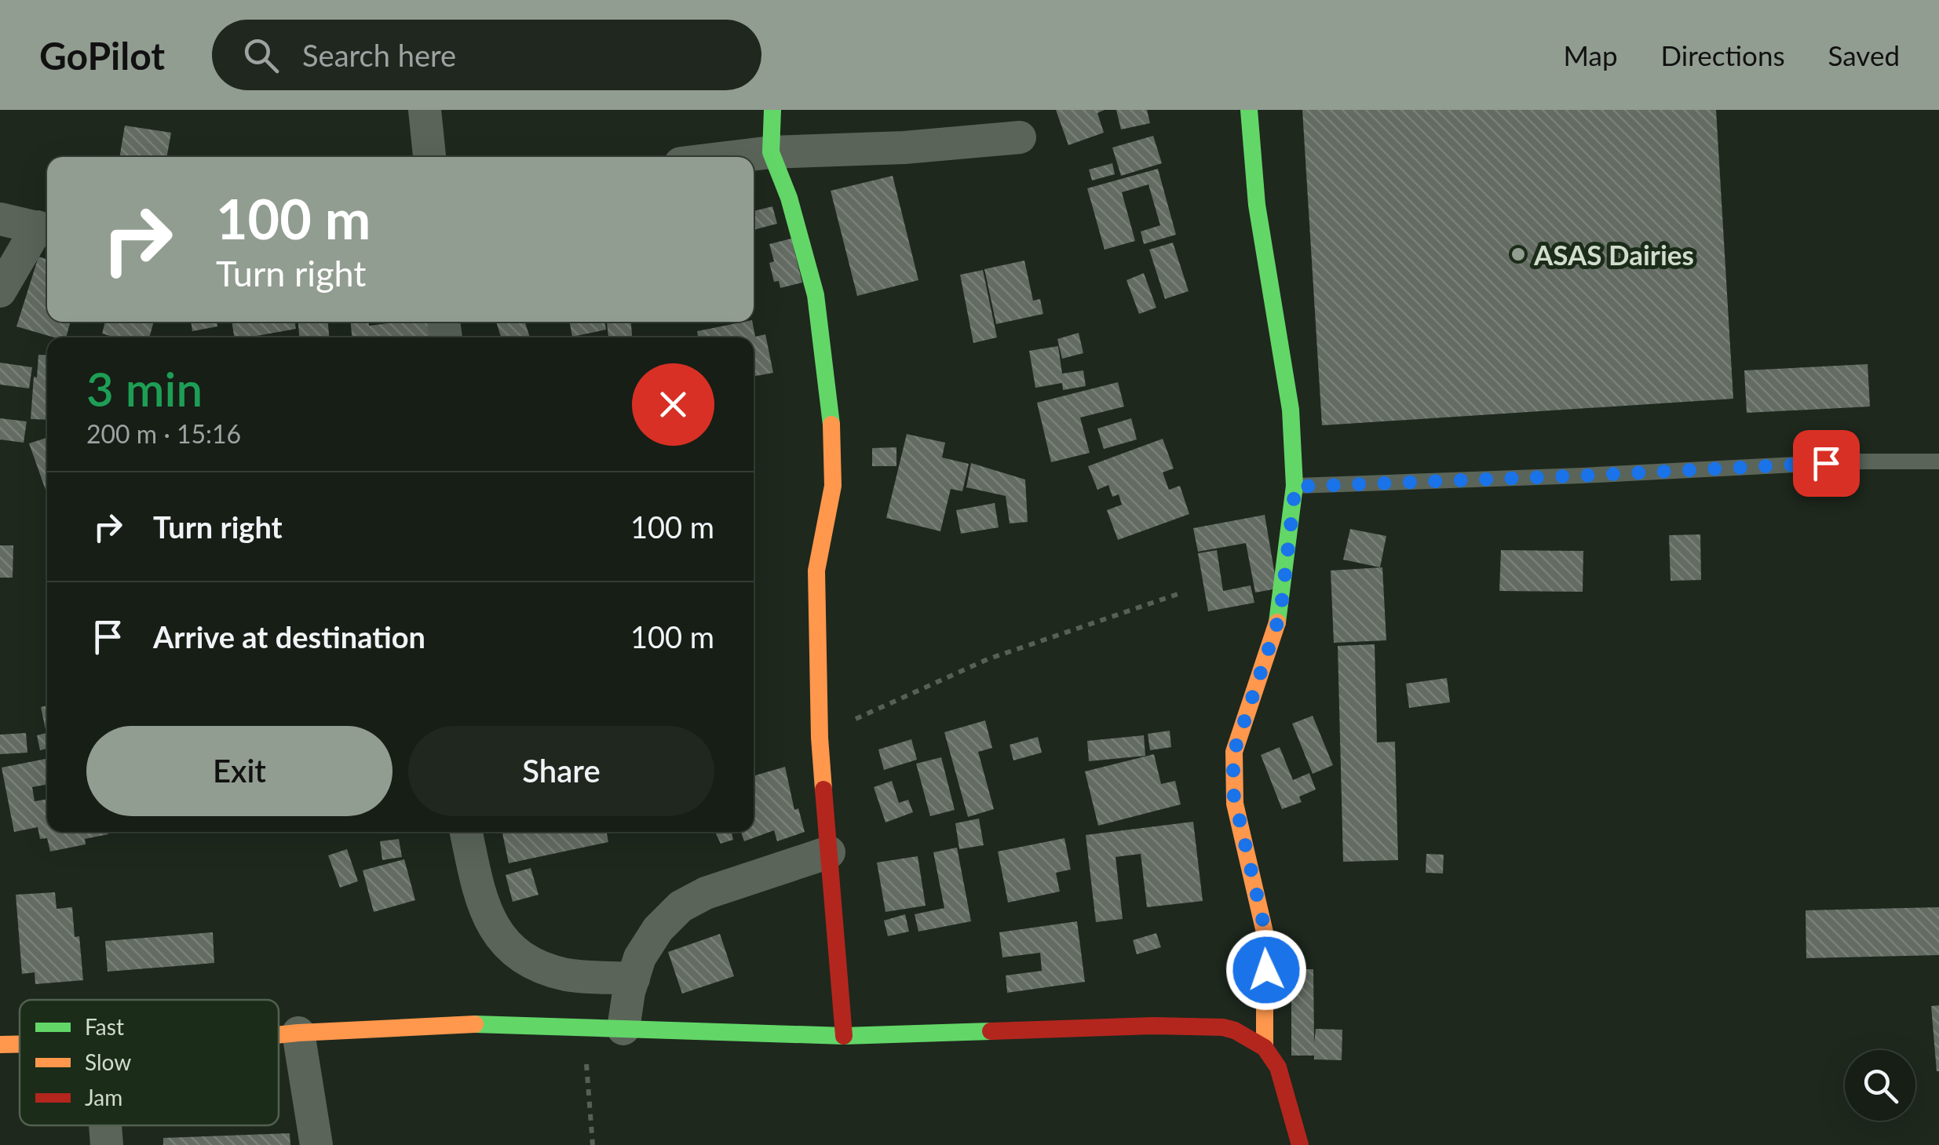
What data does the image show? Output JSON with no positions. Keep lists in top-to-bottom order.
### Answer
{
  "places": ["ASAS Dairies"],
  "legend": ["Fast", "Slow", "Jam"],
  "page": {
    "header": "GoPilot",
    "search": "Search here",
    "nav": ["Map", "Directions", "Saved"],
    "turn": ["100 m", "Turn right"],
    "heading": ["3 min", "200 m · 15:16"],
    "list": [
      {
        "name": "Turn right",
        "value": "100 m"
      },
      {
        "name": "Arrive at destination",
        "value": "100 m"
      }
    ],
    "buttons": ["Exit", "Share"]
  }
}
